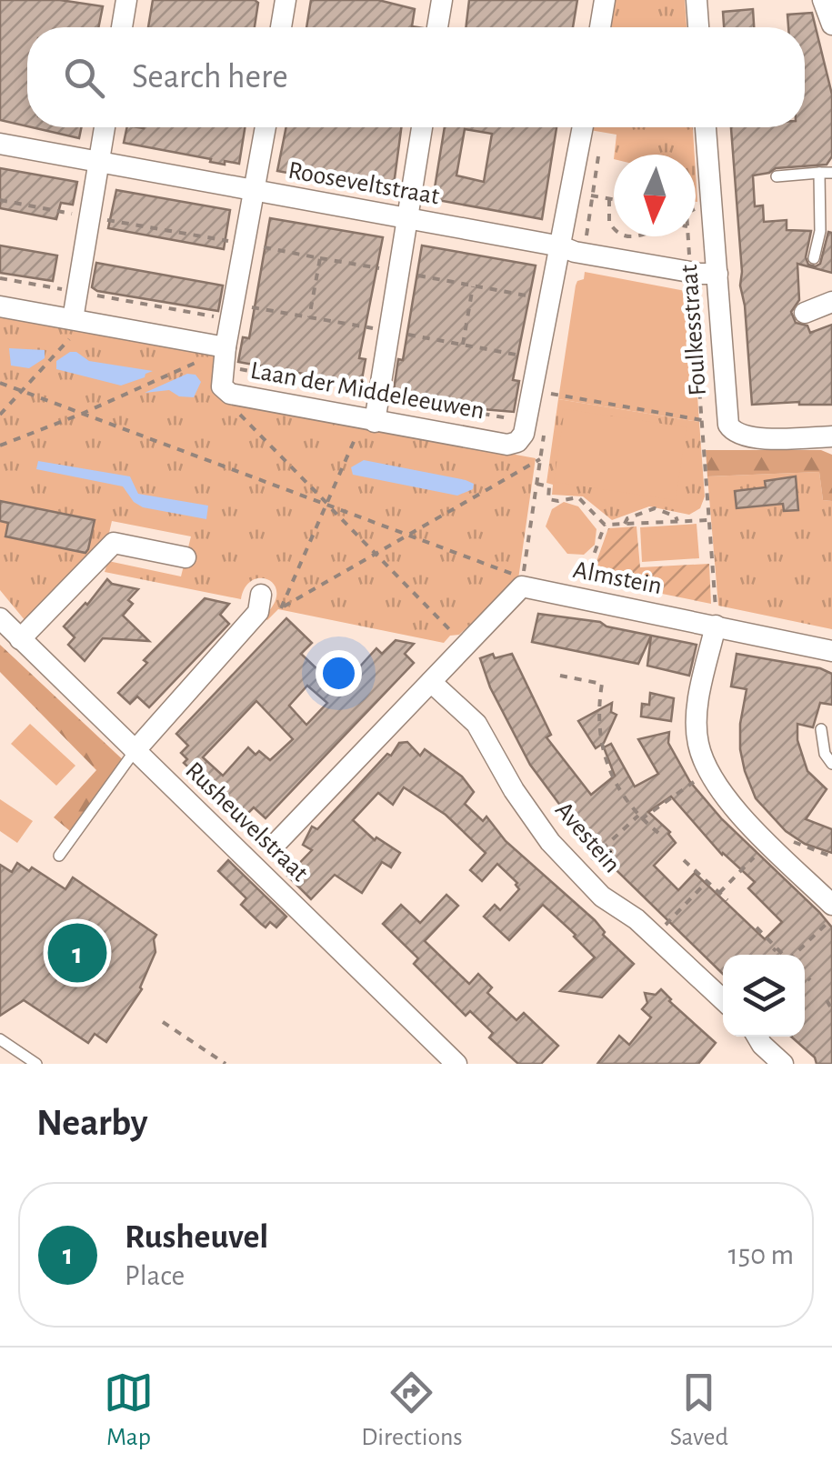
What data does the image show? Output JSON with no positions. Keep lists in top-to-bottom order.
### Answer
{
  "streets": {
    "street": [
      "Rooseveltstraat",
      "Foulkesstraat",
      "Laan der Middeleeuwen",
      "Almstein",
      "Rusheuvelstraat",
      "Avestein"
    ]
  },
  "crossings": [
    ["Rooseveltstraat", "Foulkesstraat"],
    ["Rooseveltstraat", "Laan der Middeleeuwen"],
    ["Almstein", "Avestein"]
  ],
  "north": "bottom",
  "page": {
    "search": "Search here",
    "pins": "1",
    "heading": "Nearby",
    "list": [
      {
        "mark": "1",
        "name": "Rusheuvel",
        "note": "Place",
        "value": "150 m"
      }
    ],
    "nav": ["Map", "Directions", "Saved"]
  }
}
